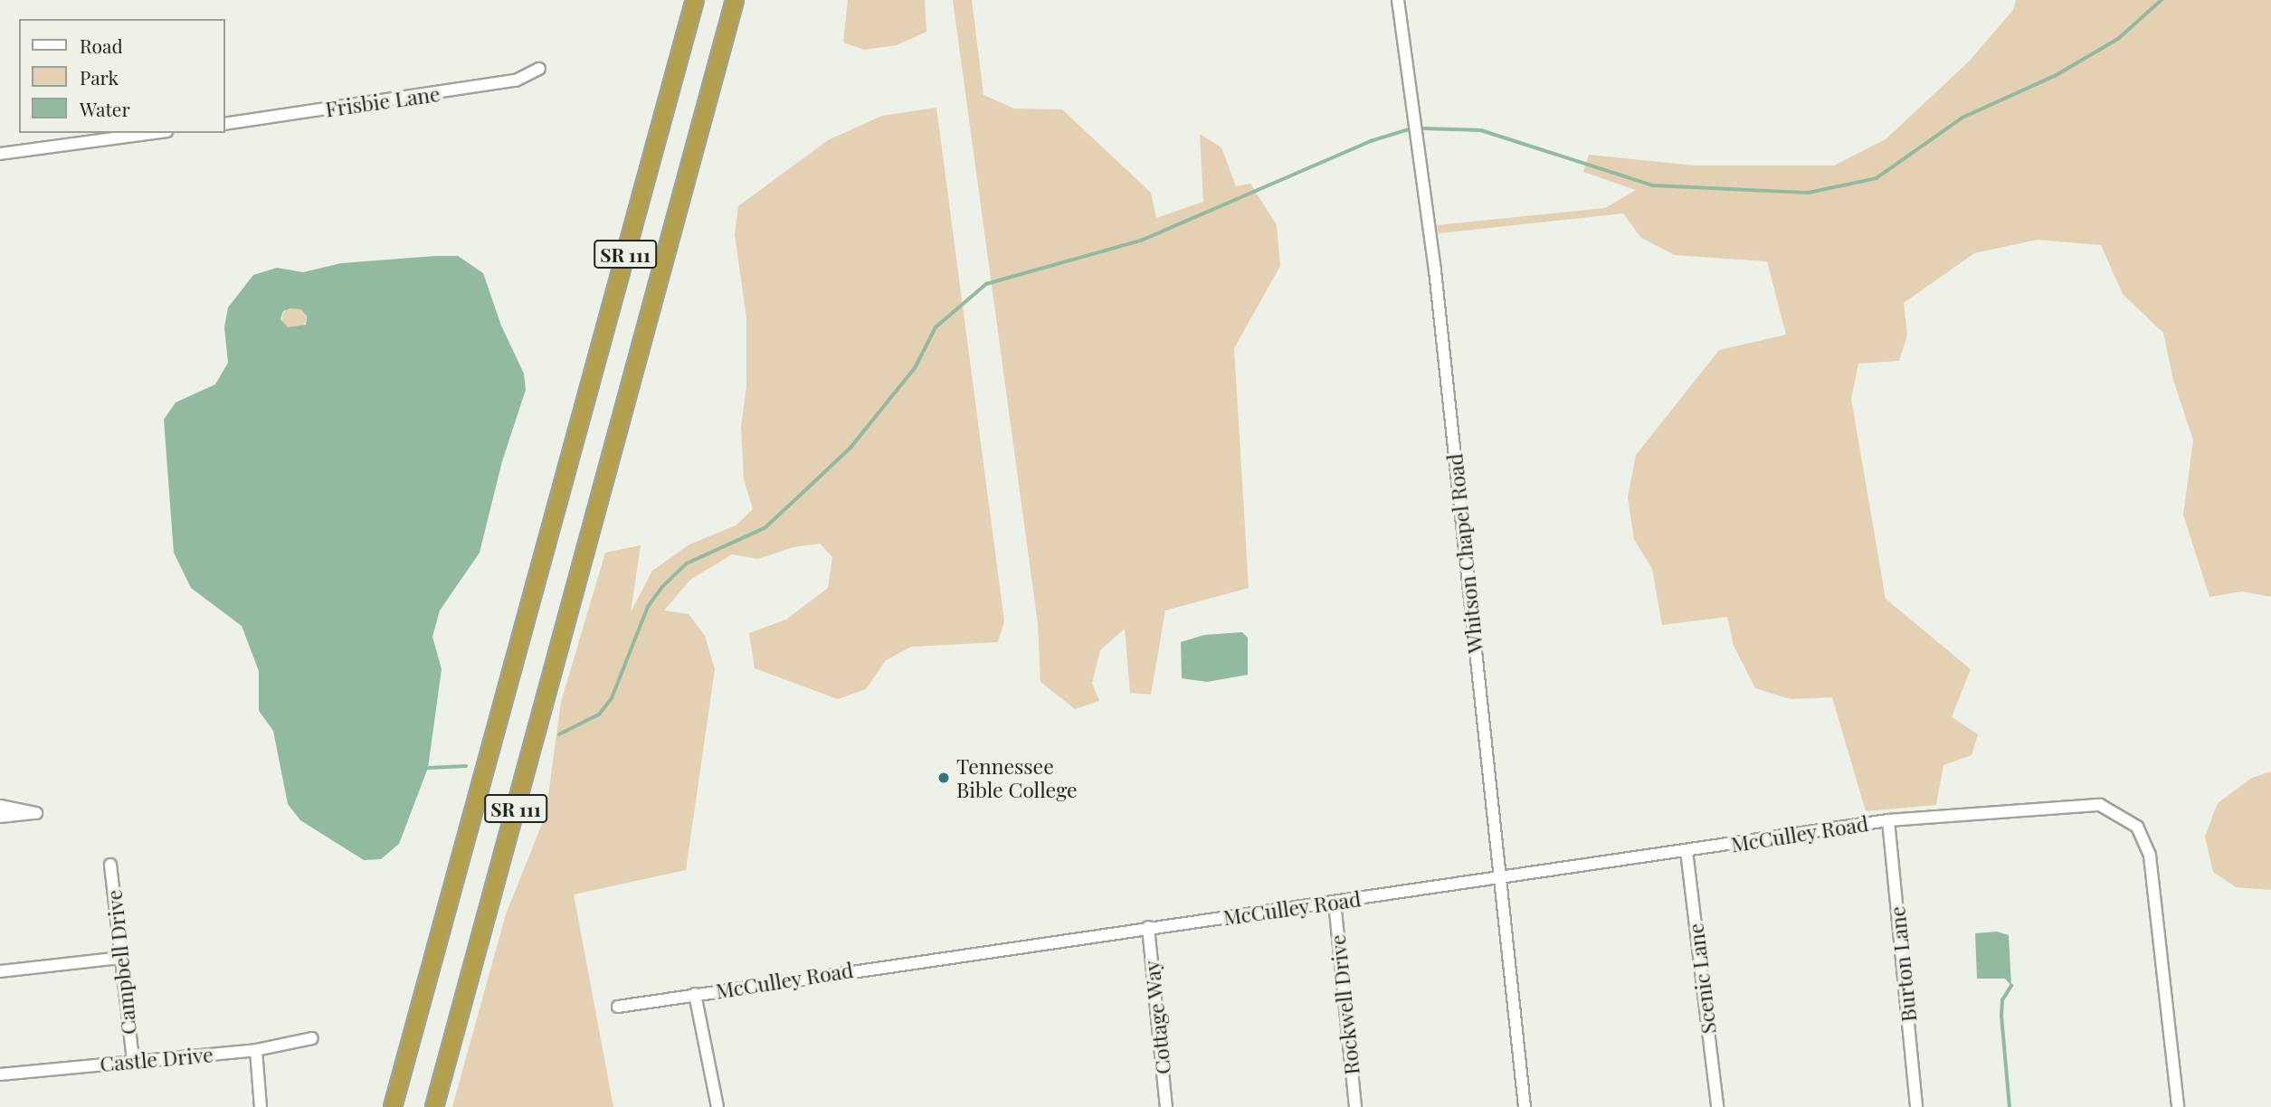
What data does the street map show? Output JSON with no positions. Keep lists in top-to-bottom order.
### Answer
{
  "streets": {
    "highway": ["SR 111"],
    "street": [
      "Frisbie Lane",
      "Whitson Chapel Road",
      "McCulley Road",
      "Campbell Drive",
      "Burton Lane",
      "Scenic Lane",
      "Rockwell Drive",
      "Cottage Way",
      "Castle Drive"
    ]
  },
  "crossings": [
    ["Whitson Chapel Road", "McCulley Road"],
    ["McCulley Road", "Burton Lane"],
    ["McCulley Road", "Scenic Lane"],
    ["McCulley Road", "Rockwell Drive"],
    ["McCulley Road", "Cottage Way"],
    ["Campbell Drive", "Castle Drive"]
  ],
  "places": ["Tennessee Bible College"],
  "legend": ["Road", "Park", "Water"]
}
